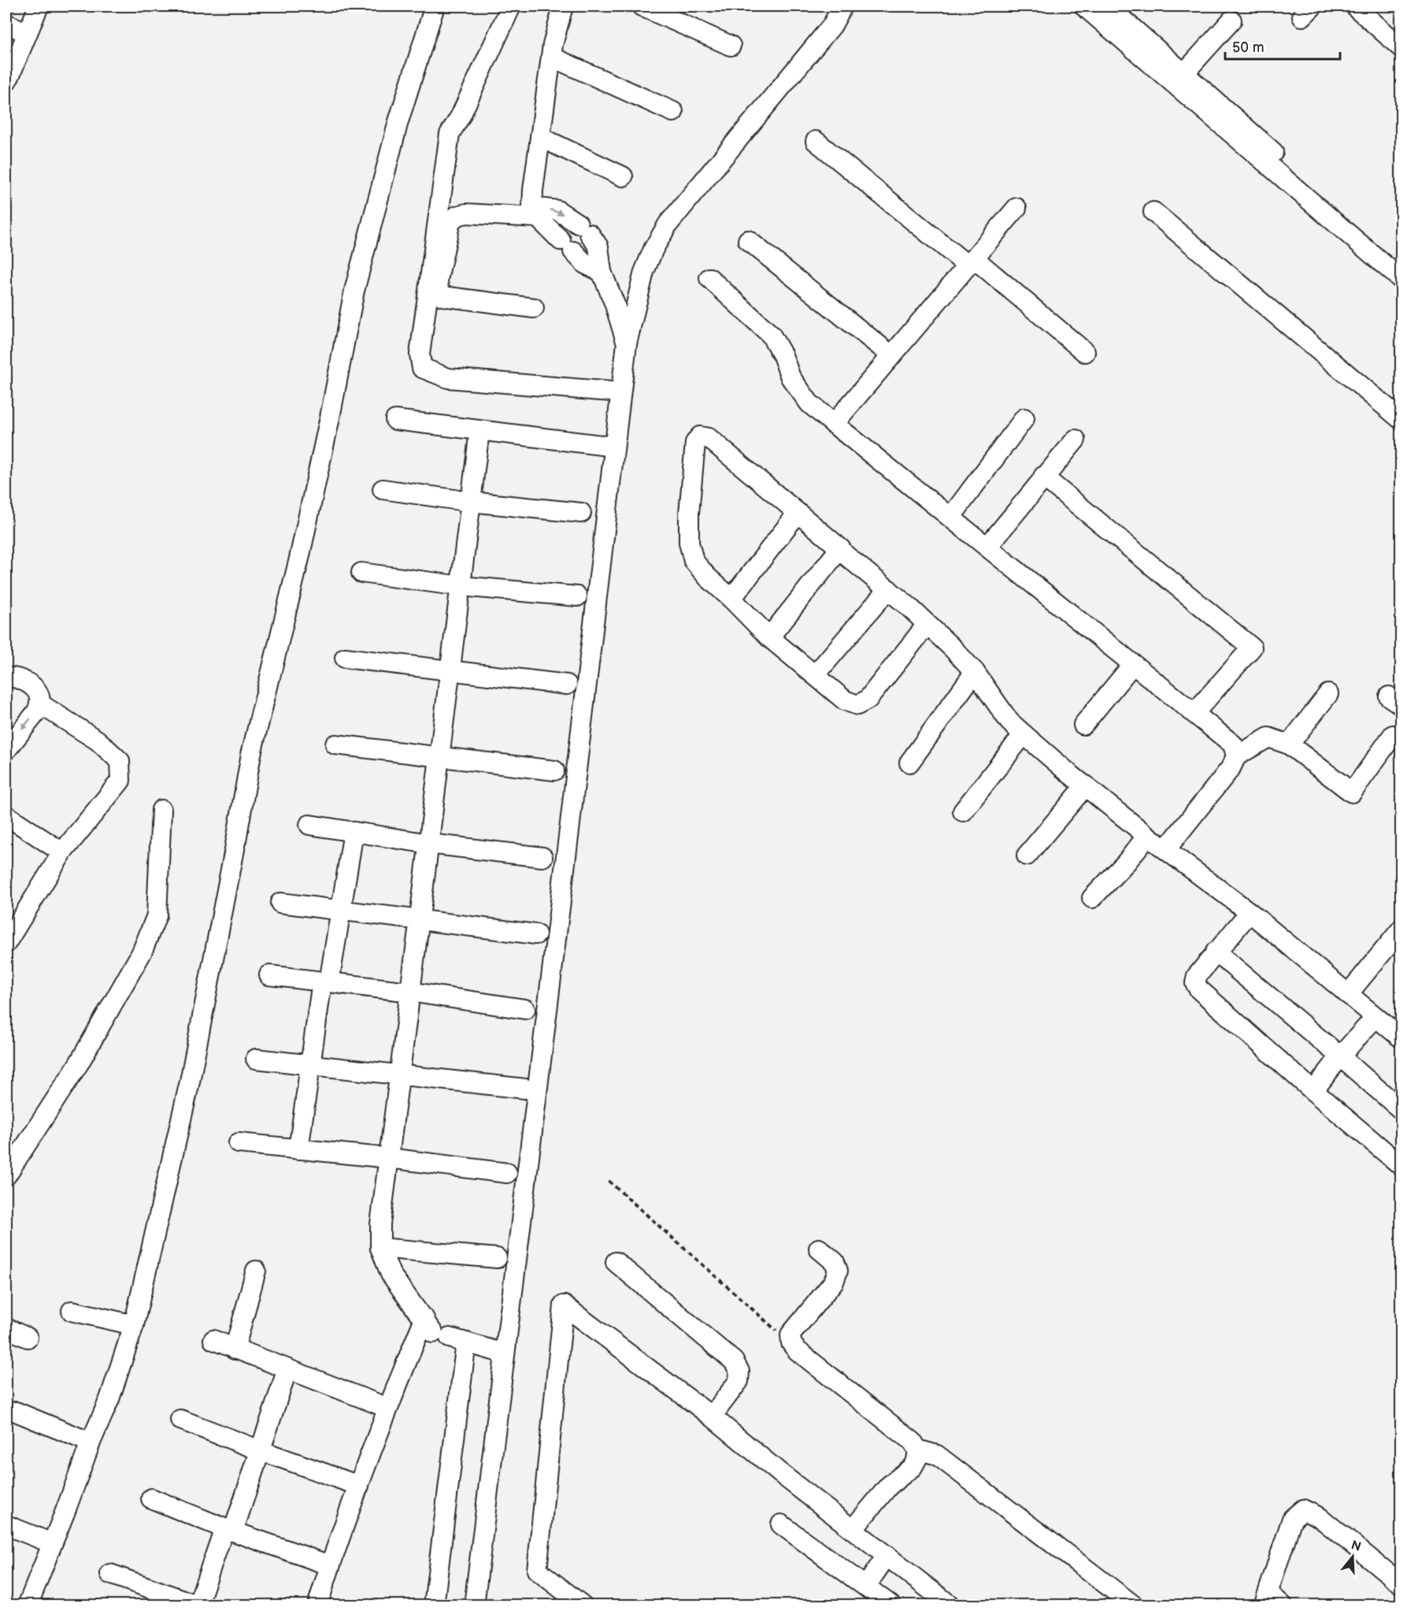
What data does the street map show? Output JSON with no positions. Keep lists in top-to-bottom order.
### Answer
{
  "scale_bar": "50 m",
  "north": "top"
}
